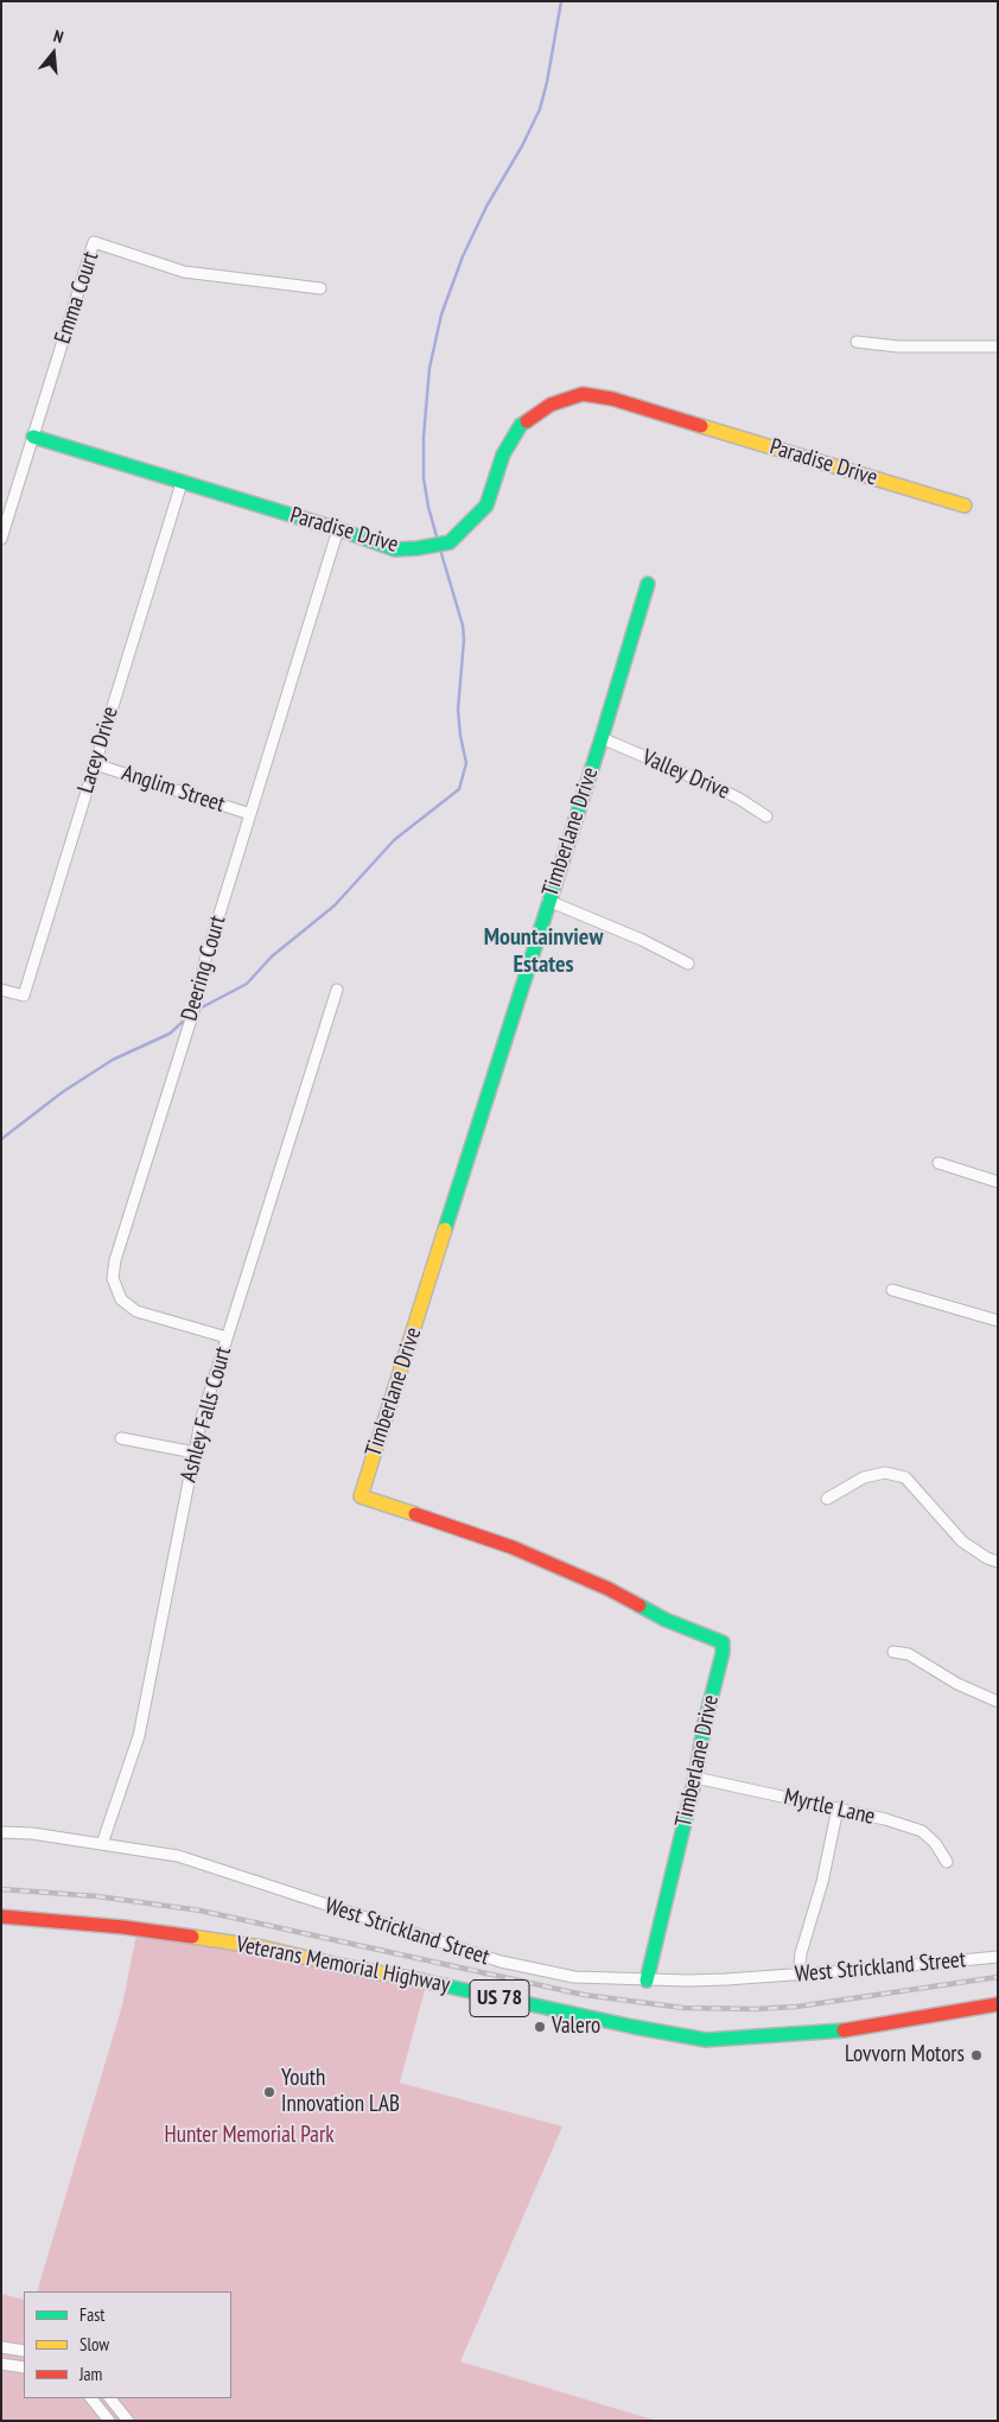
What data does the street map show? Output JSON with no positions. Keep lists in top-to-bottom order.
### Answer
{
  "streets": {
    "street": [
      "Emma Court",
      "Paradise Drive",
      "Lacey Drive",
      "Valley Drive",
      "Anglim Street",
      "Timberlane Drive",
      "Deering Court",
      "Ashley Falls Court",
      "Myrtle Lane",
      "West Strickland Street",
      "Veterans Memorial Highway",
      "US 78"
    ]
  },
  "crossings": [
    ["Emma Court", "Paradise Drive"],
    ["Paradise Drive", "Lacey Drive"],
    ["Paradise Drive", "Deering Court"],
    ["Lacey Drive", "Anglim Street"],
    ["Valley Drive", "Timberlane Drive"],
    ["Anglim Street", "Deering Court"],
    ["Timberlane Drive", "Myrtle Lane"],
    ["Timberlane Drive", "West Strickland Street"],
    ["Deering Court", "Ashley Falls Court"],
    ["Ashley Falls Court", "West Strickland Street"]
  ],
  "districts": ["Mountainview Estates"],
  "parks": ["Hunter Memorial Park"],
  "places": ["Valero", "Lovvorn Motors", "Youth Innovation LAB"],
  "legend": ["Fast", "Slow", "Jam"],
  "north": "top"
}
